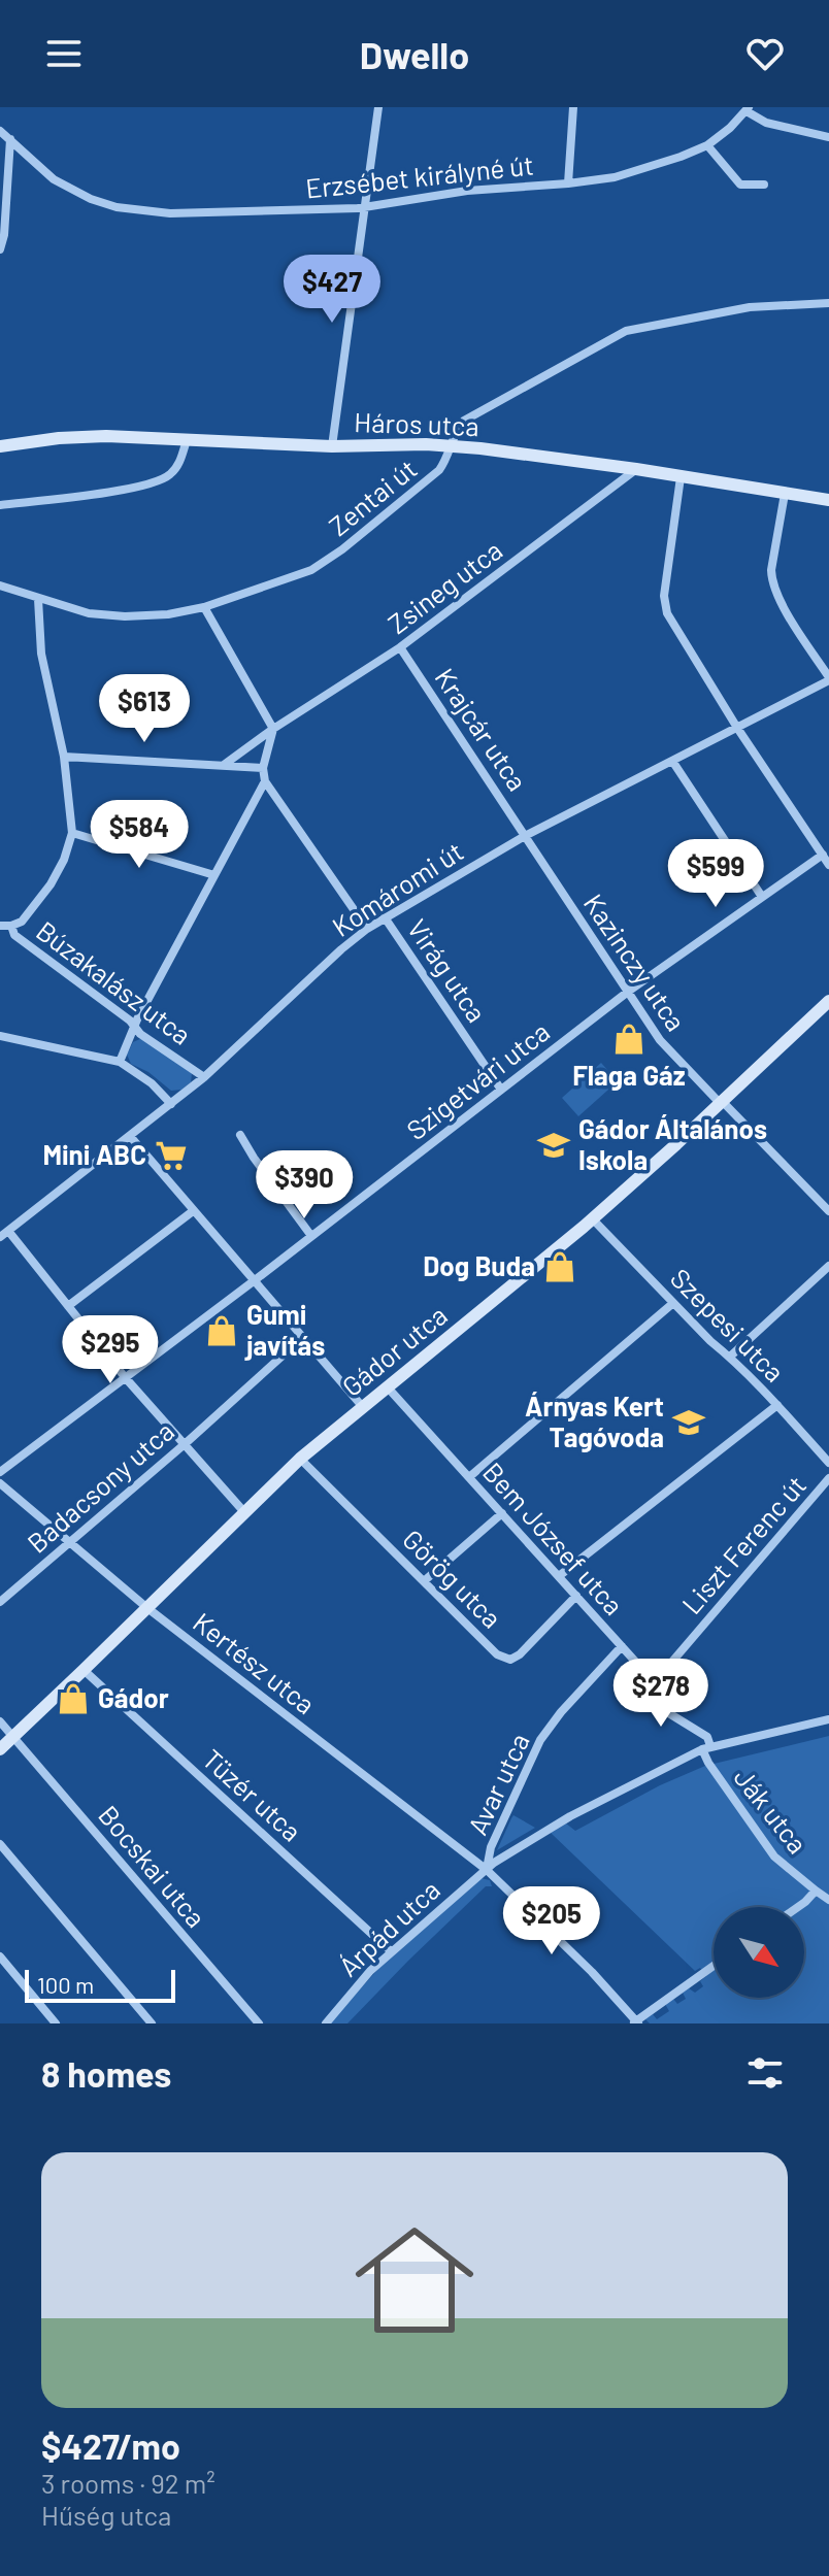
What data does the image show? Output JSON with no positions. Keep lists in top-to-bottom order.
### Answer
{
  "streets": {
    "street": [
      "Erzsébet királyné út",
      "Háros utca",
      "Zentai út",
      "Zsineg utca",
      "Krajcár utca",
      "Komáromi út",
      "Kazinczy utca",
      "Virág utca",
      "Búzakalász utca",
      "Szigetvári utca",
      "Szepesi utca",
      "Gádor utca",
      "Badacsony utca",
      "Bem József utca",
      "Liszt Ferenc út",
      "Görög utca",
      "Kertész utca",
      "Avar utca",
      "Tüzér utca",
      "Ják utca",
      "Bocskai utca",
      "Árpád utca"
    ]
  },
  "crossings": [
    ["Háros utca", "Zentai út"],
    ["Háros utca", "Zsineg utca"],
    ["Zsineg utca", "Krajcár utca"],
    ["Krajcár utca", "Komáromi út"],
    ["Krajcár utca", "Kazinczy utca"],
    ["Komáromi út", "Kazinczy utca"],
    ["Komáromi út", "Virág utca"],
    ["Komáromi út", "Búzakalász utca"],
    ["Kazinczy utca", "Szigetvári utca"],
    ["Kazinczy utca", "Gádor utca"],
    ["Virág utca", "Szigetvári utca"],
    ["Szepesi utca", "Gádor utca"],
    ["Gádor utca", "Bem József utca"],
    ["Gádor utca", "Görög utca"],
    ["Gádor utca", "Kertész utca"],
    ["Gádor utca", "Tüzér utca"],
    ["Gádor utca", "Bocskai utca"],
    ["Badacsony utca", "Kertész utca"],
    ["Bem József utca", "Liszt Ferenc út"],
    ["Bem József utca", "Görög utca"],
    ["Bem József utca", "Avar utca"],
    ["Kertész utca", "Avar utca"],
    ["Kertész utca", "Árpád utca"],
    ["Avar utca", "Árpád utca"],
    ["Tüzér utca", "Árpád utca"],
    ["Ják utca", "Árpád utca"]
  ],
  "places": {
    "shop": [
      "Flaga Gáz",
      "Dog Buda",
      "Gumi javítás",
      "Gádor"
    ],
    "school or university": ["Gádor Általános Iskola", "Árnyas Kert Tagóvoda"],
    "supermarket": ["Mini ABC"]
  },
  "scale_bar": "100 m",
  "north": "bottom right",
  "page": {
    "header": "Dwello",
    "price": [
      "$427",
      "$613",
      "$584",
      "$599",
      "$390",
      "$295",
      "$278",
      "$205"
    ],
    "scale": "100 m",
    "heading": "8 homes",
    "list": [
      {
        "name": "$427/mo",
        "note": "3 rooms · 92 m² · Hűség utca"
      }
    ]
  }
}
